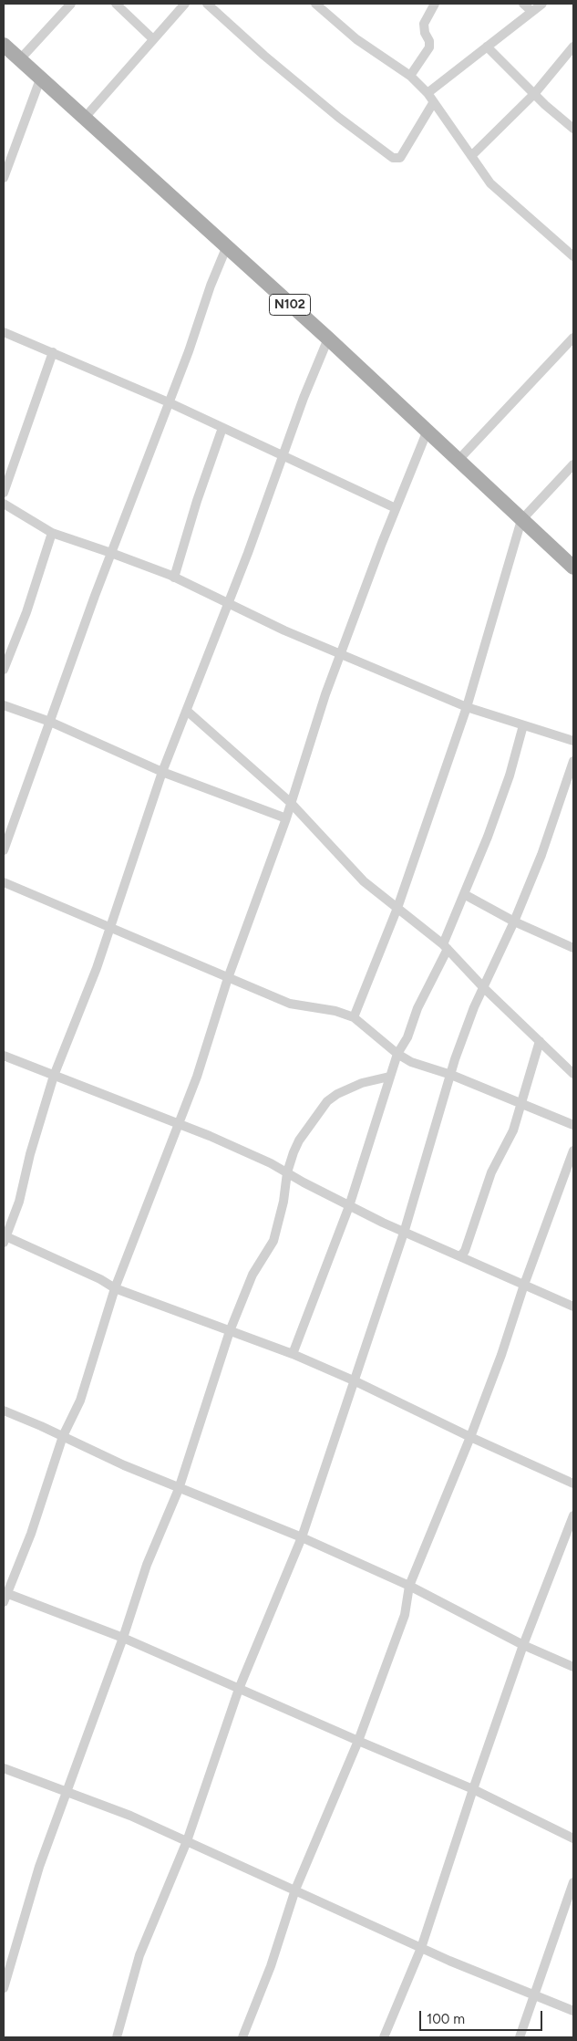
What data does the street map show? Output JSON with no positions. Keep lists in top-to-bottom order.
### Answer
{
  "streets": {
    "main road": ["N102"]
  },
  "scale_bar": "100 m"
}
